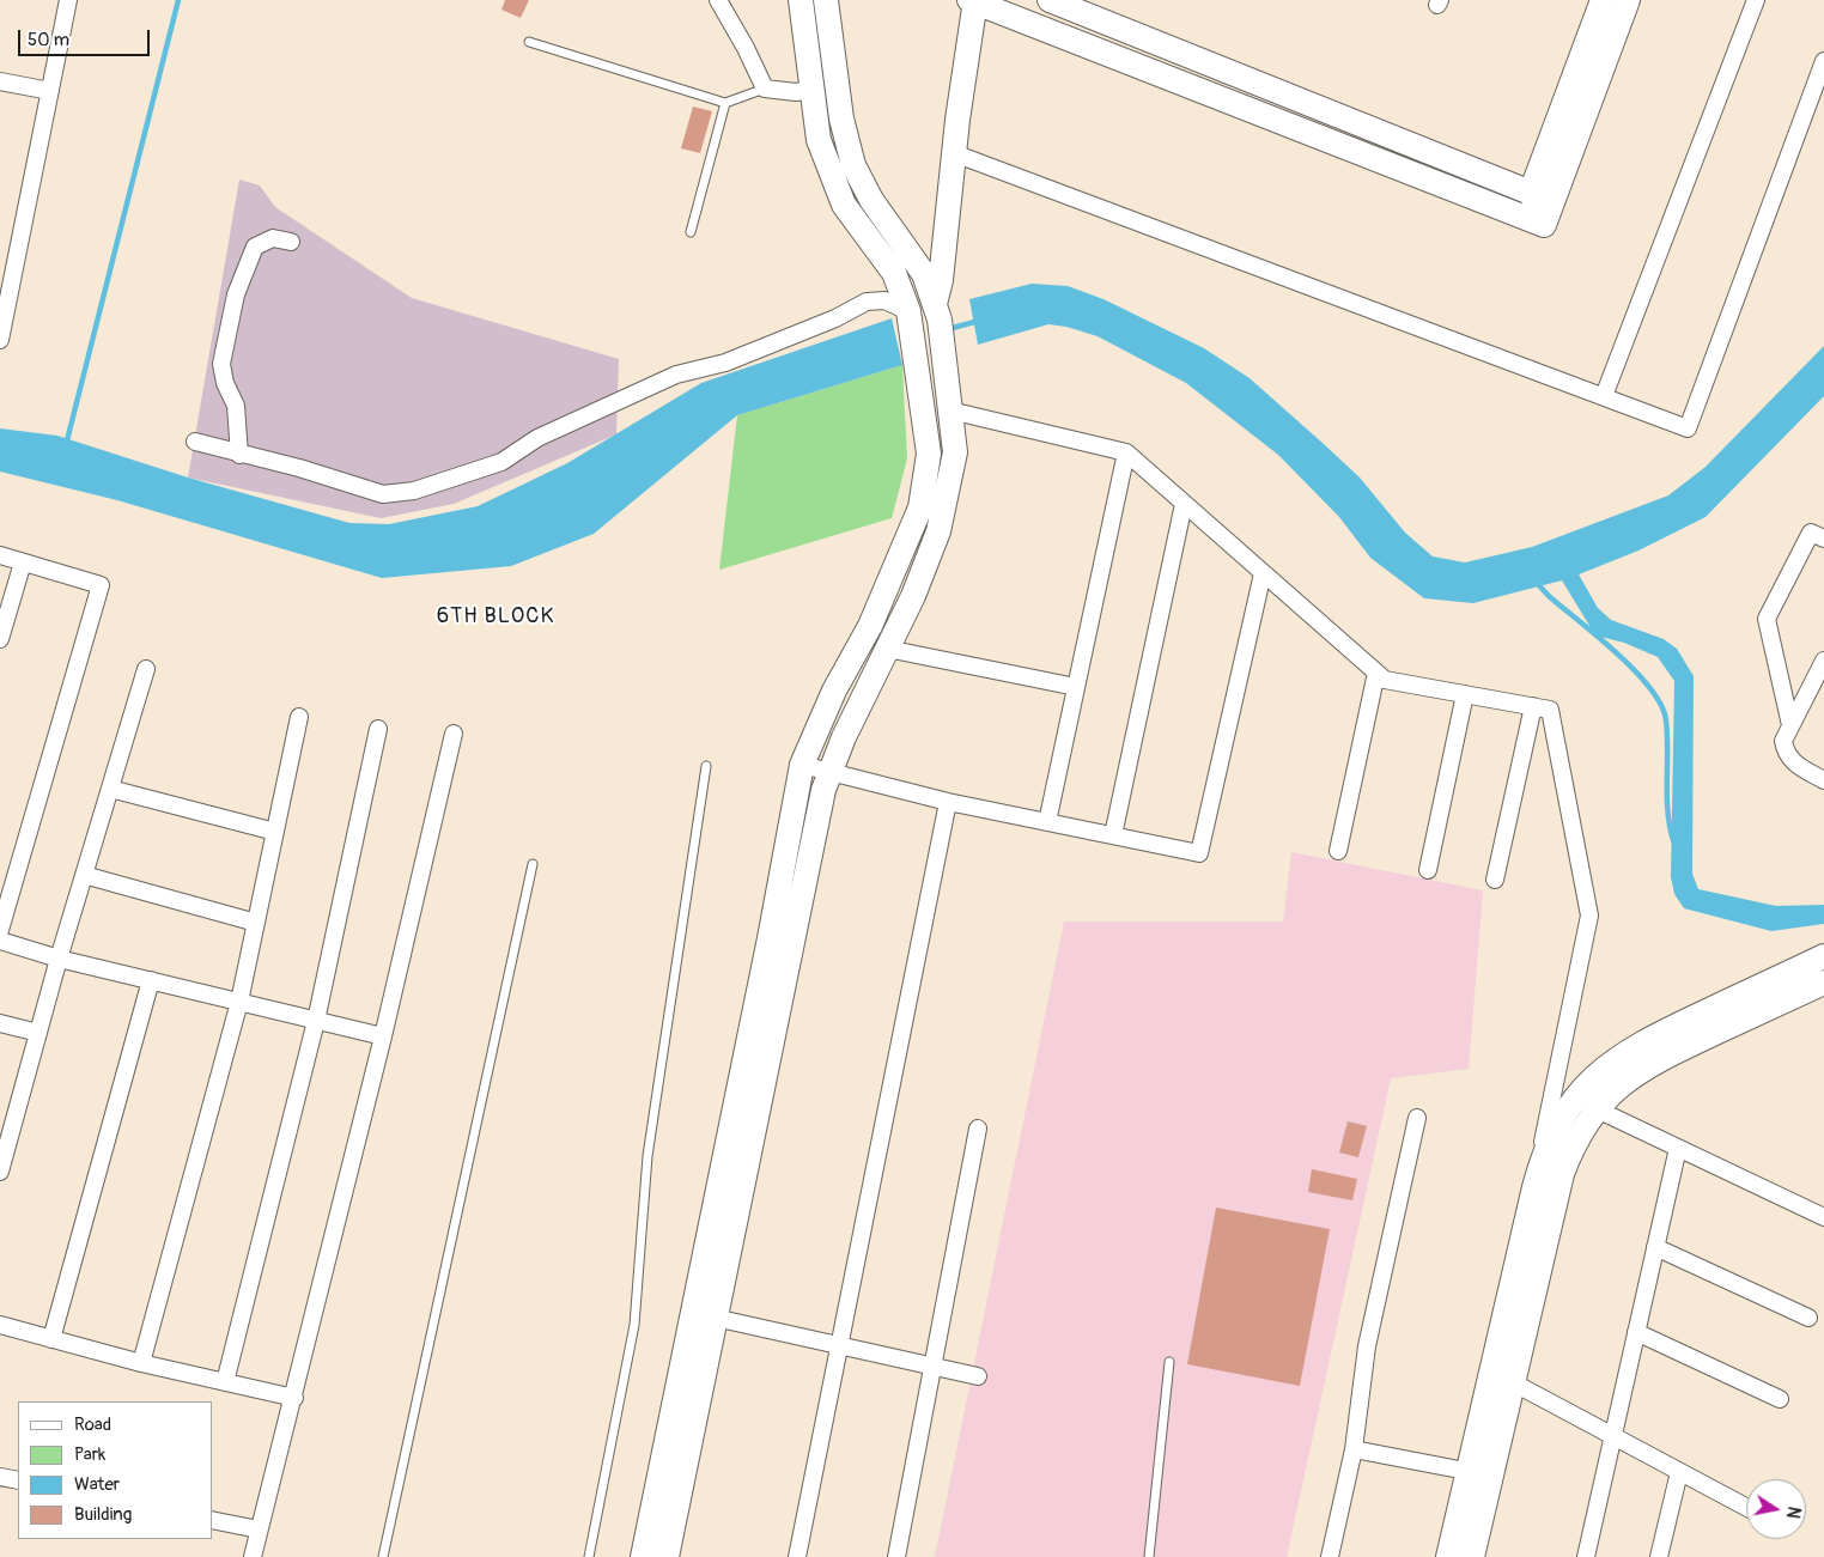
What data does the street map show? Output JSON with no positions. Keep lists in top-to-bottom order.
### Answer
{
  "districts": ["6TH BLOCK"],
  "legend": [
    "Road",
    "Park",
    "Water",
    "Building"
  ],
  "scale_bar": "50 m",
  "north": "right"
}
